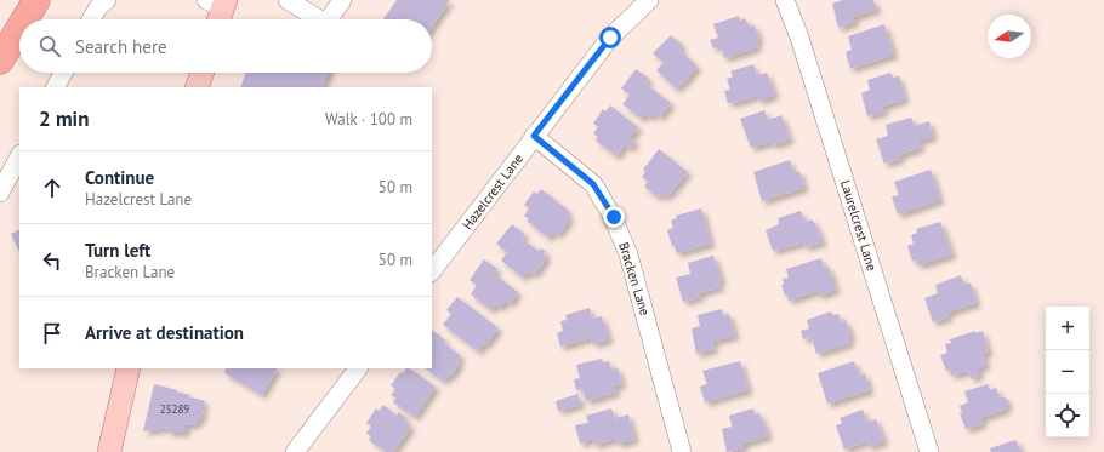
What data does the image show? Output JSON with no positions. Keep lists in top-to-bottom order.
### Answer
{
  "streets": {
    "street": ["Hazelcrest Lane", "Laurelcrest Lane", "Bracken Lane"]
  },
  "crossings": [
    ["Hazelcrest Lane", "Bracken Lane"]
  ],
  "house_numbers": ["25289"],
  "north": "left",
  "page": {
    "search": "Search here",
    "heading": ["2 min", "Walk · 100 m"],
    "list": [
      ["Continue", "Hazelcrest Lane", "50 m"],
      ["Turn left", "Bracken Lane", "50 m"],
      "Arrive at destination"
    ],
    "map_buttons": ["+", "−"]
  }
}
